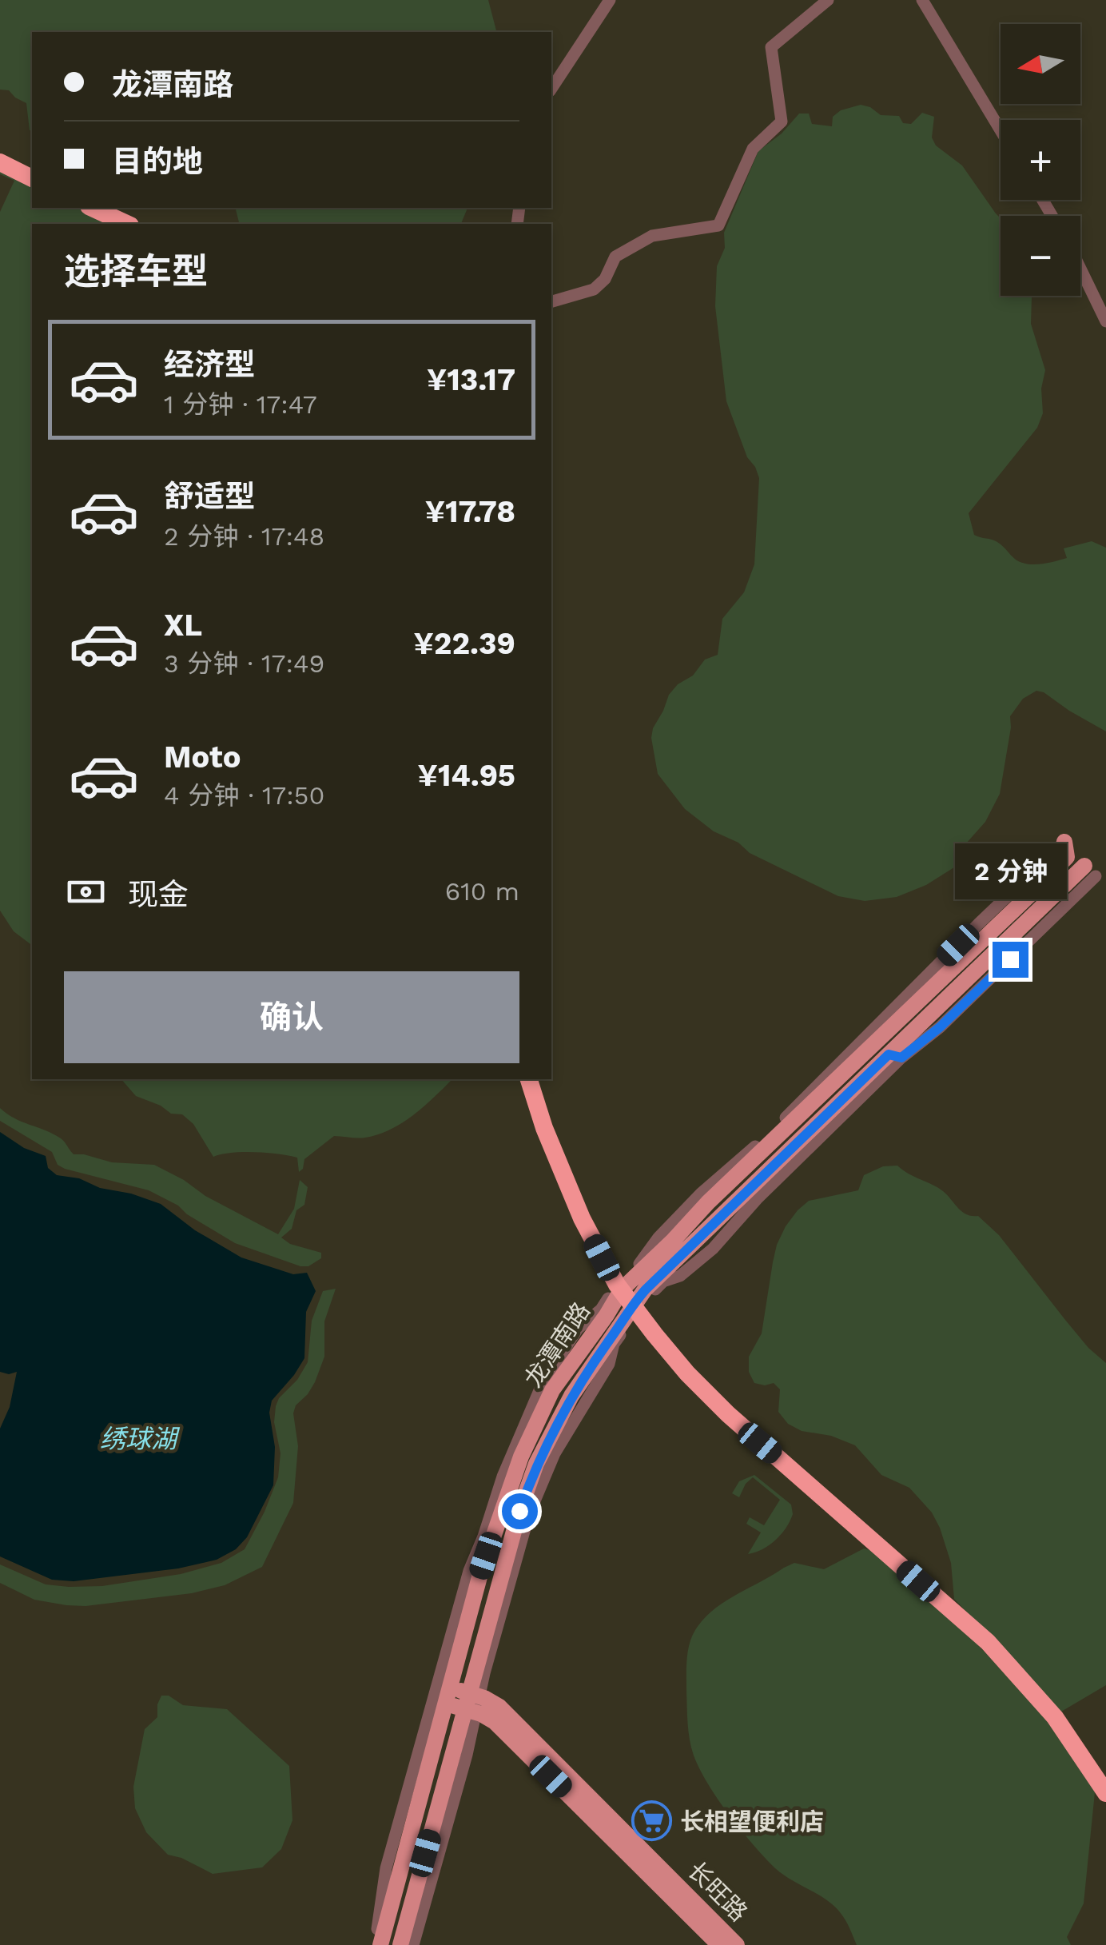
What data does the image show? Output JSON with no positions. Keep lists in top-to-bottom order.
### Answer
{
  "streets": {
    "main road": ["龙潭南路", "长旺路"]
  },
  "crossings": [
    ["龙潭南路", "长旺路"]
  ],
  "water": ["绣球湖"],
  "places": {
    "supermarket": ["长相望便利店"]
  },
  "north": "left",
  "page": {
    "map_buttons": ["+", "−"],
    "banner": ["龙潭南路", "目的地"],
    "heading": "选择车型",
    "list": [
      {
        "name": "经济型",
        "note": "1 分钟 · 17:47",
        "value": "¥13.17"
      },
      {
        "name": "舒适型",
        "note": "2 分钟 · 17:48",
        "value": "¥17.78"
      },
      {
        "name": "XL",
        "note": "3 分钟 · 17:49",
        "value": "¥22.39"
      },
      {
        "name": "Moto",
        "note": "4 分钟 · 17:50",
        "value": "¥14.95"
      }
    ],
    "bubble": "2 分钟",
    "pay": ["现金", "610 m"],
    "buttons": "确认"
  }
}
